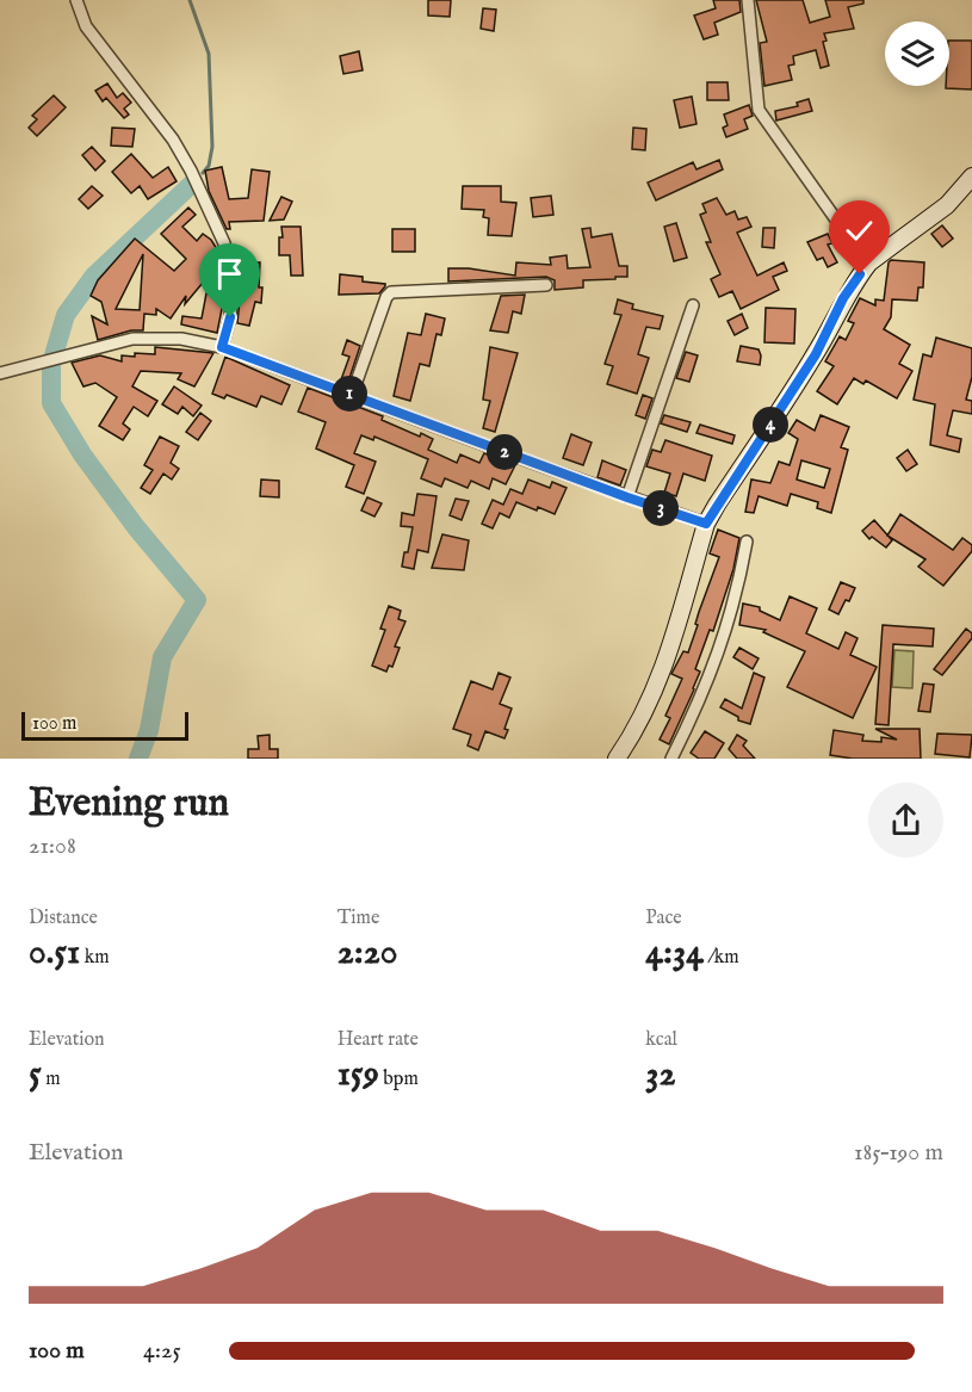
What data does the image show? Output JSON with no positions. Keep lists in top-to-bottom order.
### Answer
{
  "scale_bar": "100 m",
  "page": {
    "pins": [
      "1",
      "4",
      "2",
      "3"
    ],
    "scale": "100 m",
    "heading": ["Evening run", "21:08"],
    "stats": [
      ["Distance", "0.51 km"],
      ["Time", "2:20"],
      ["Pace", "4:34 /km"],
      ["Elevation", "5 m"],
      ["Heart rate", "159 bpm"],
      ["kcal", "32"]
    ],
    "chart": ["Elevation", "185–190 m"],
    "list": [
      {
        "name": "100 m",
        "note": "4:25"
      }
    ]
  }
}
